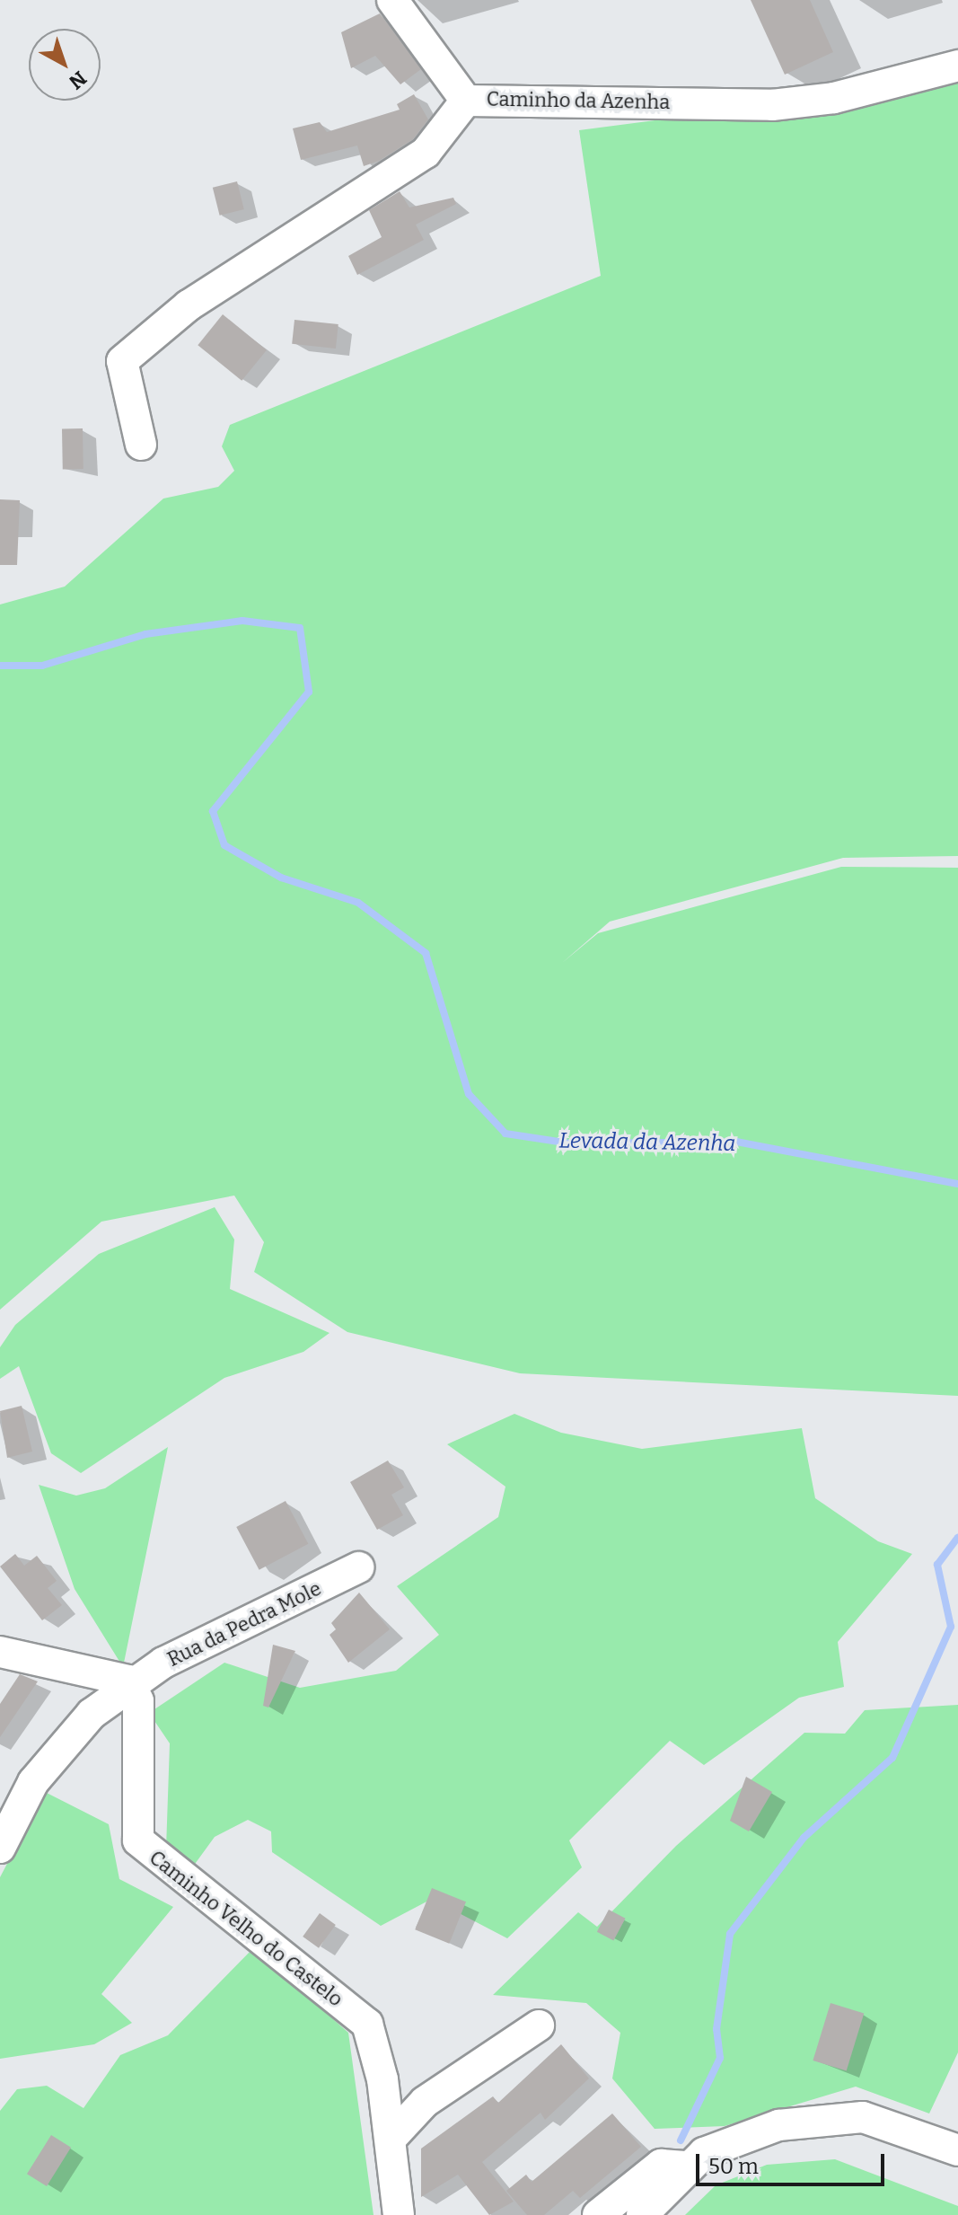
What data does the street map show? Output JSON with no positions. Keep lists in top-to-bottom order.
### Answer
{
  "streets": {
    "street": ["Caminho da Azenha", "Rua da Pedra Mole", "Caminho Velho do Castelo"]
  },
  "crossings": [
    ["Rua da Pedra Mole", "Caminho Velho do Castelo"]
  ],
  "water": ["Levada da Azenha"],
  "scale_bar": "50 m",
  "north": "bottom right"
}
